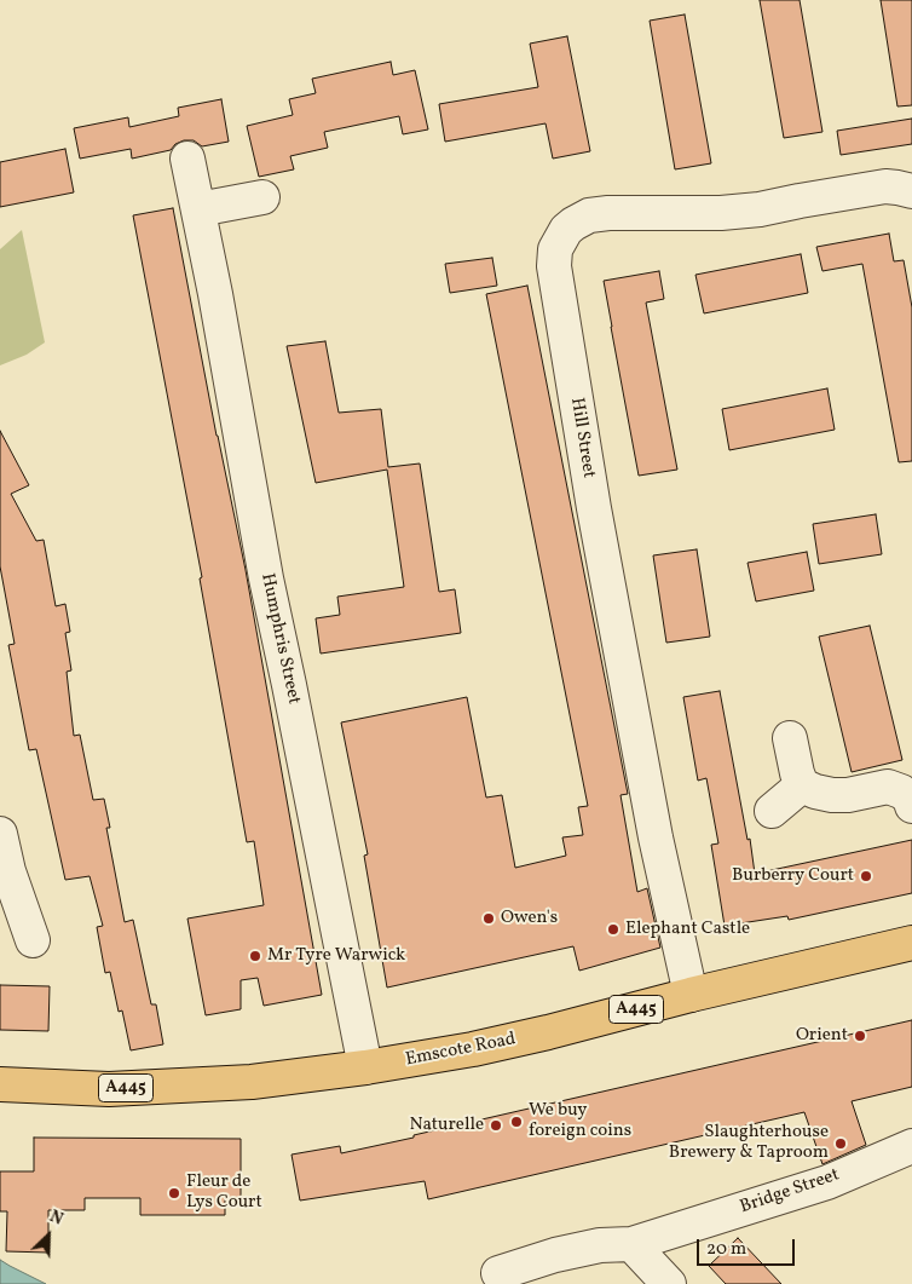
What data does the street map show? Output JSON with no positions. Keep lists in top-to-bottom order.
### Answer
{
  "streets": {
    "main road": ["A445", "Emscote Road"],
    "street": ["Hill Street", "Humphris Street", "Bridge Street"]
  },
  "crossings": [
    ["Hill Street", "Emscote Road"],
    ["Humphris Street", "Emscote Road"]
  ],
  "places": [
    "Burberry Court",
    "Owen's",
    "Elephant Castle",
    "Mr Tyre Warwick",
    "Orient",
    "We buy foreign coins",
    "Naturelle",
    "Slaughterhouse Brewery & Taproom",
    "Fleur de Lys Court"
  ],
  "scale_bar": "20 m",
  "north": "top right"
}
